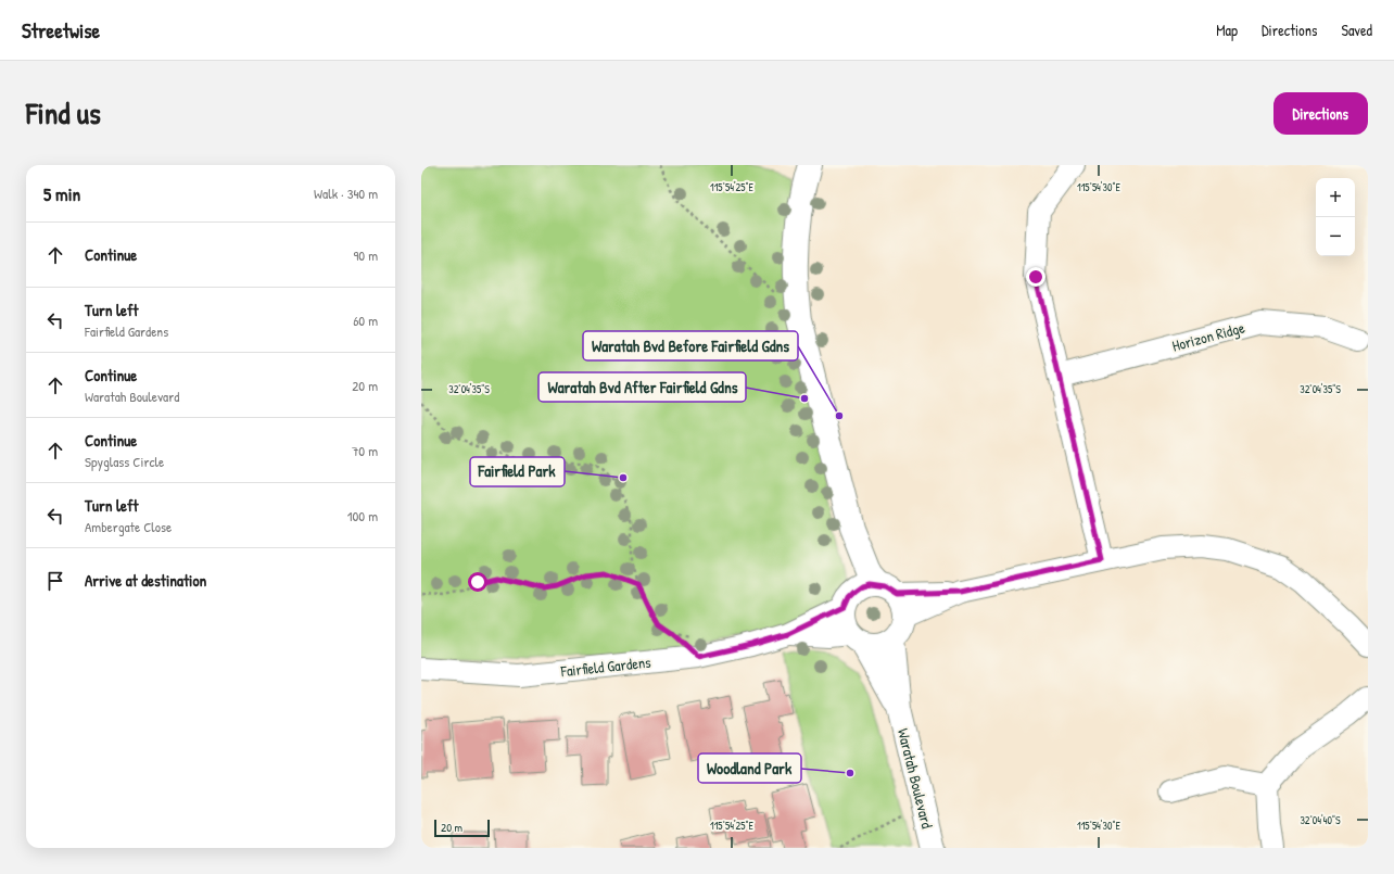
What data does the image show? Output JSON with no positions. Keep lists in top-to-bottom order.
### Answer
{
  "streets": {
    "street": ["Horizon Ridge", "Fairfield Gardens", "Waratah Boulevard"]
  },
  "crossings": [
    ["Fairfield Gardens", "Waratah Boulevard"]
  ],
  "places": [
    "Waratah Bvd After Fairfield Gdns",
    "Waratah Bvd Before Fairfield Gdns",
    "Fairfield Park",
    "Woodland Park"
  ],
  "scale_bar": "20 m",
  "page": {
    "header": "Streetwise",
    "nav": ["Map", "Directions", "Saved"],
    "title": "Find us",
    "buttons": "Directions",
    "heading": ["5 min", "Walk · 340 m"],
    "map_buttons": ["+", "−"],
    "list": [
      ["Continue", "90 m"],
      ["Turn left", "Fairfield Gardens", "60 m"],
      ["Continue", "Waratah Boulevard", "20 m"],
      ["Continue", "Spyglass Circle", "70 m"],
      ["Turn left", "Ambergate Close", "100 m"],
      "Arrive at destination"
    ],
    "scale": "20 m"
  },
  "coordinates": [
    "115°54'25\"E",
    "115°54'30\"E",
    "32°04'35\"S",
    "32°04'40\"S"
  ]
}
